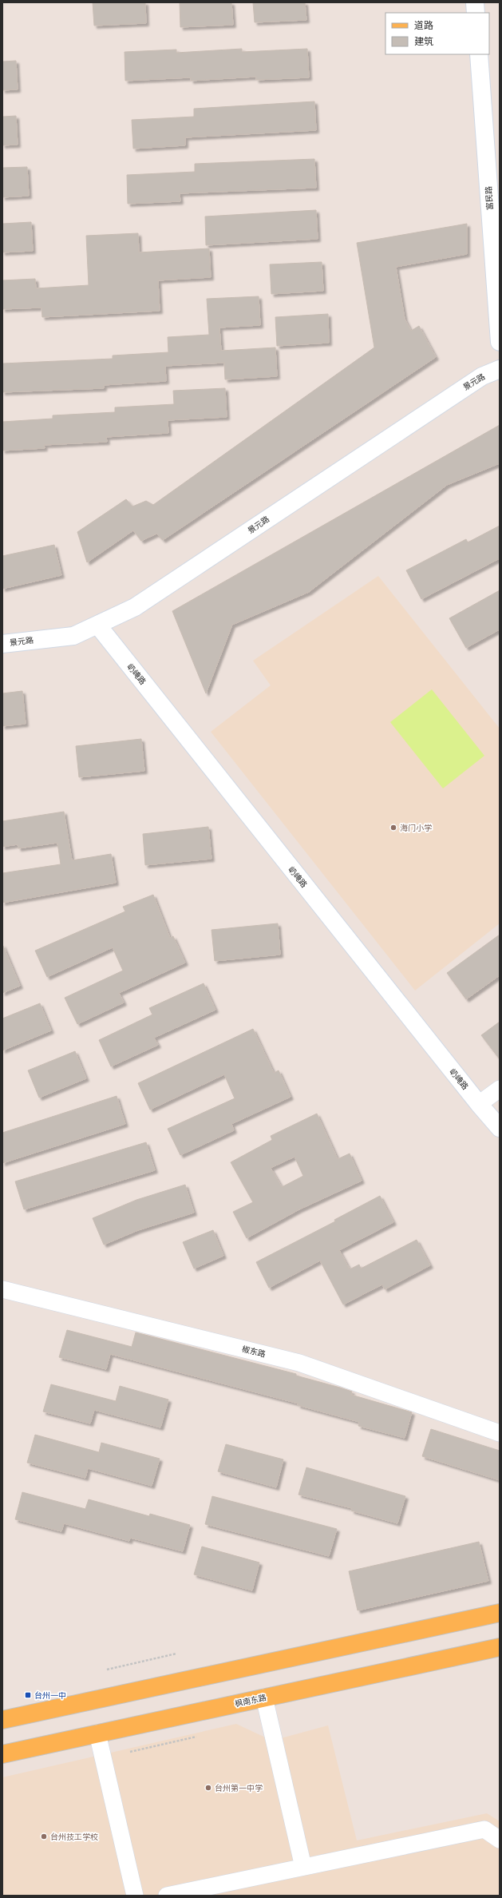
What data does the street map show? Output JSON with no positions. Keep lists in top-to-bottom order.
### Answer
{
  "streets": {
    "main road": ["枫南东路"],
    "street": [
      "富民路",
      "景元路",
      "屷崦路",
      "椒东路"
    ]
  },
  "crossings": [
    ["景元路", "屷崦路"]
  ],
  "places": {
    "other": ["海门小学", "台州第一中学", "台州技工学校"],
    "transit": ["台州一中"]
  },
  "legend": ["道路", "建筑"]
}
